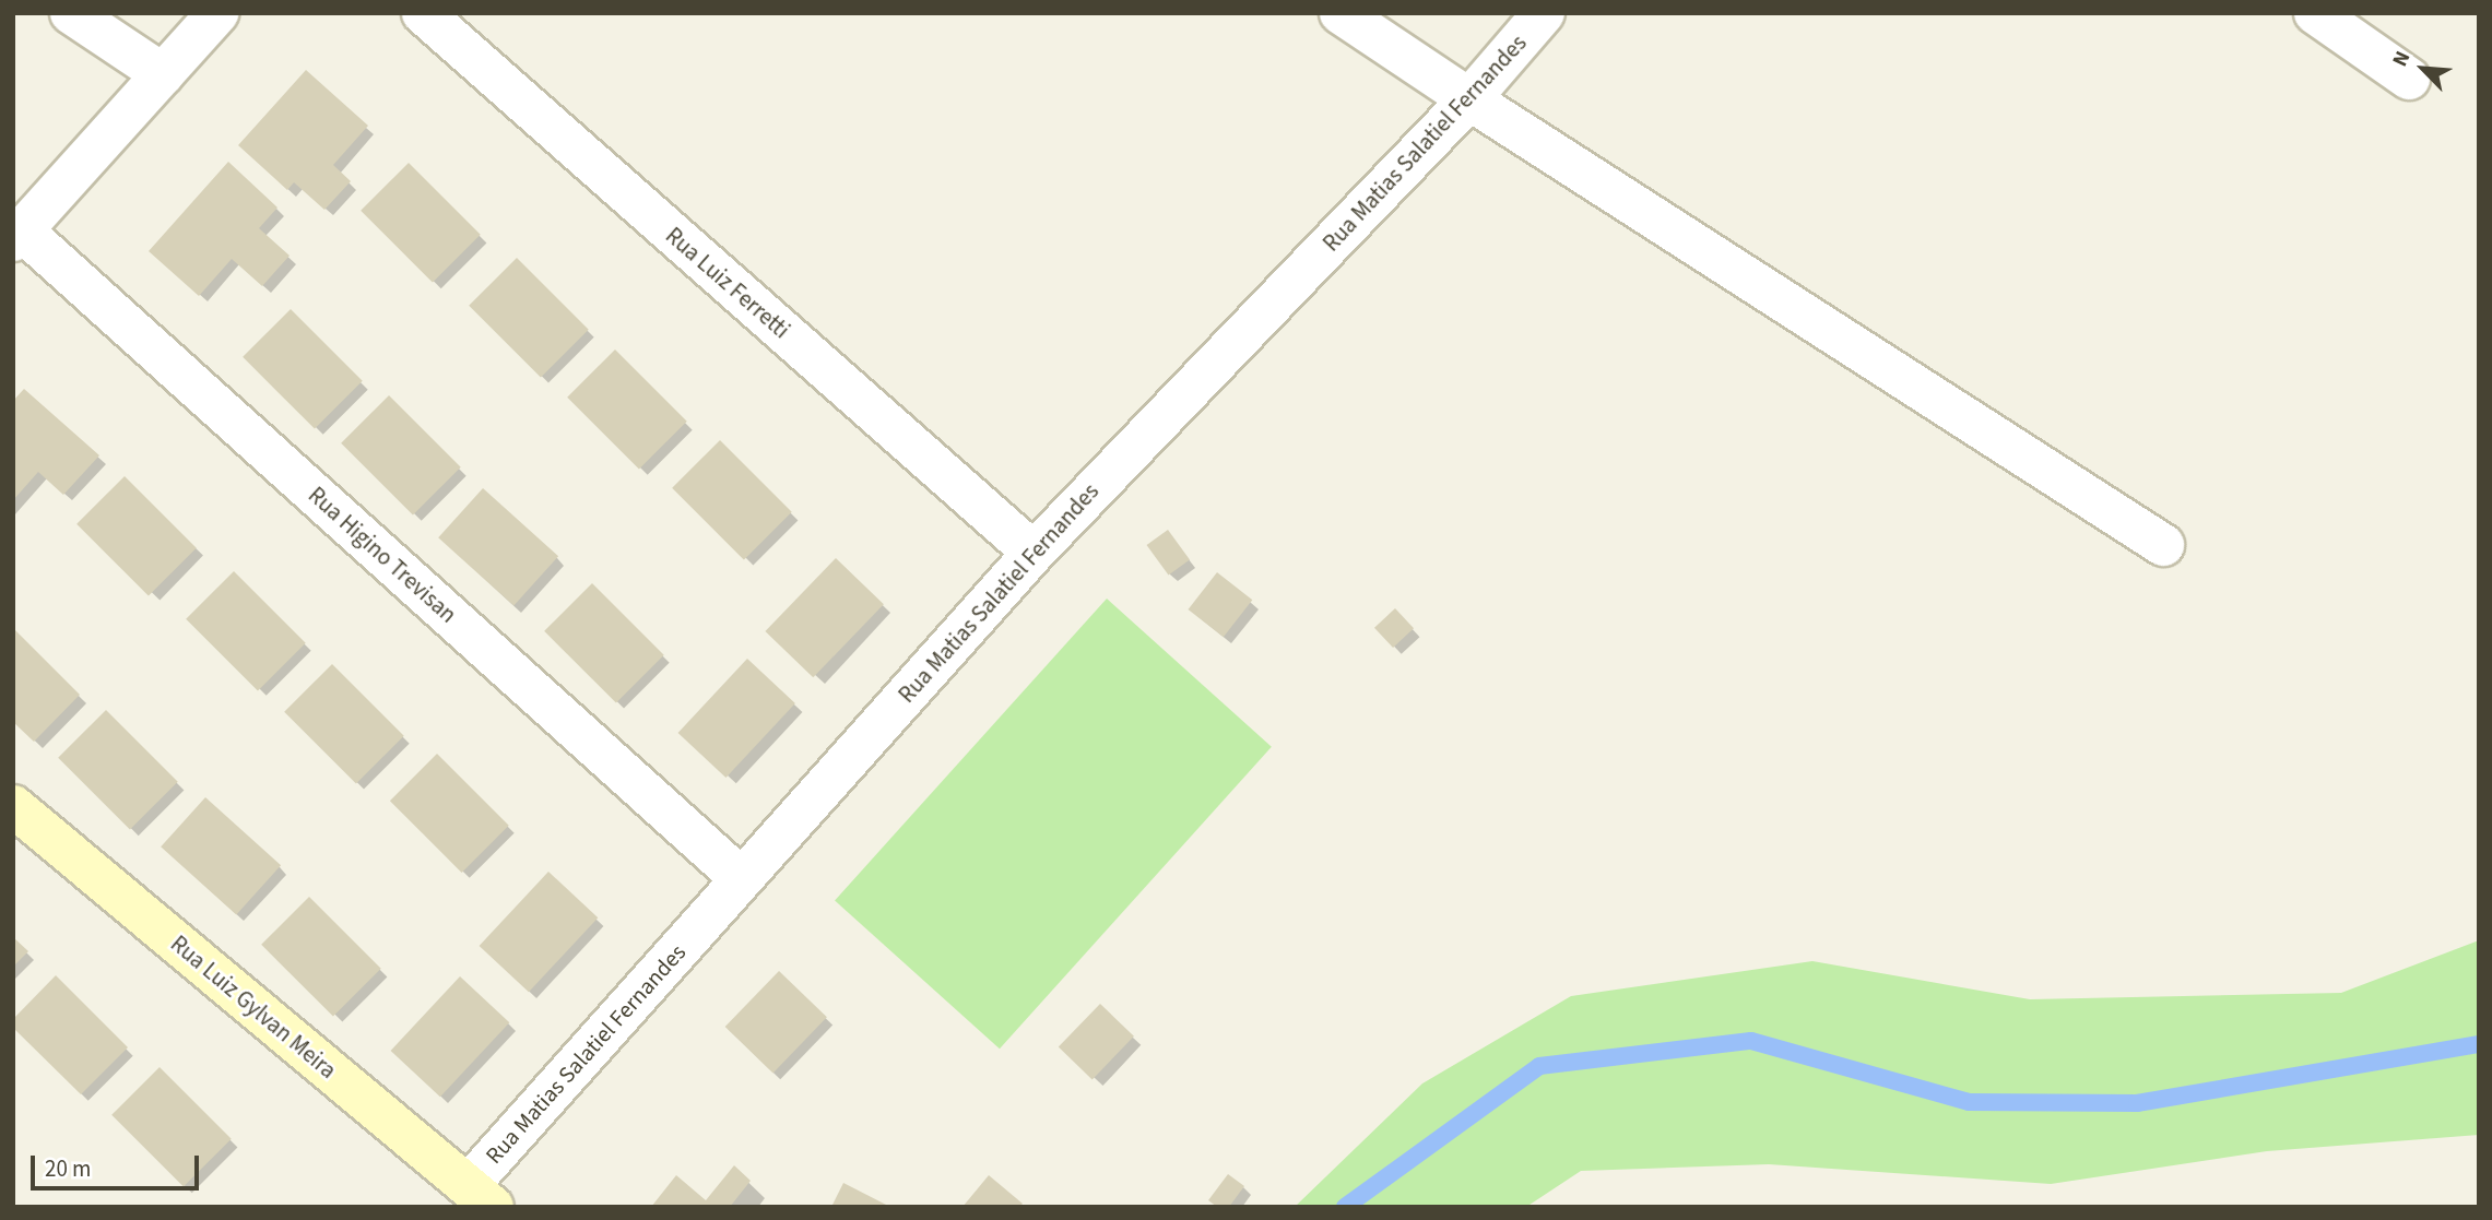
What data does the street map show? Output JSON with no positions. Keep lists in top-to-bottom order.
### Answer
{
  "streets": {
    "street": [
      "Rua Matias Salatiel Fernandes",
      "Rua Luiz Ferretti",
      "Rua Higino Trevisan",
      "Rua Luiz Gylvan Meira"
    ]
  },
  "crossings": [
    ["Rua Matias Salatiel Fernandes", "Rua Luiz Ferretti"],
    ["Rua Matias Salatiel Fernandes", "Rua Higino Trevisan"],
    ["Rua Matias Salatiel Fernandes", "Rua Luiz Gylvan Meira"]
  ],
  "scale_bar": "20 m",
  "north": "top left"
}
